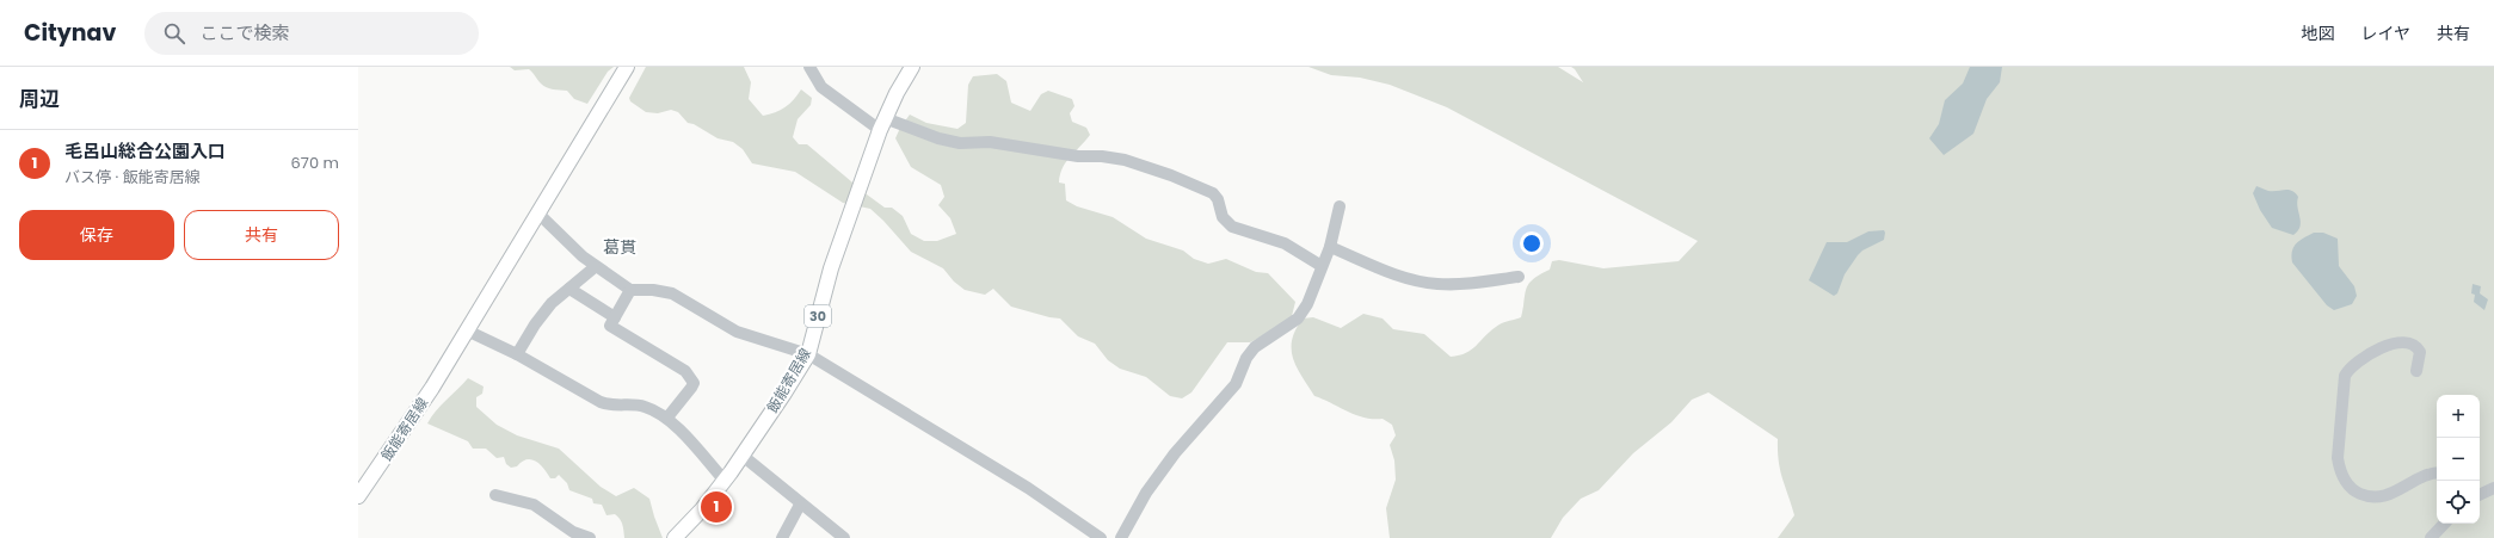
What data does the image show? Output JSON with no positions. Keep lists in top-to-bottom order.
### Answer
{
  "streets": {
    "main road": ["30", "飯能寄居線"]
  },
  "districts": ["葛貫"],
  "page": {
    "header": "Citynav",
    "search": "ここで検索",
    "nav": ["地図", "レイヤ", "共有"],
    "heading": "周辺",
    "list": [
      {
        "mark": "1",
        "name": "毛呂山総合公園入口",
        "note": "バス停 · 飯能寄居線",
        "value": "670 m"
      }
    ],
    "buttons": ["保存", "共有"],
    "map_buttons": ["+", "−"],
    "pins": "1"
  }
}
